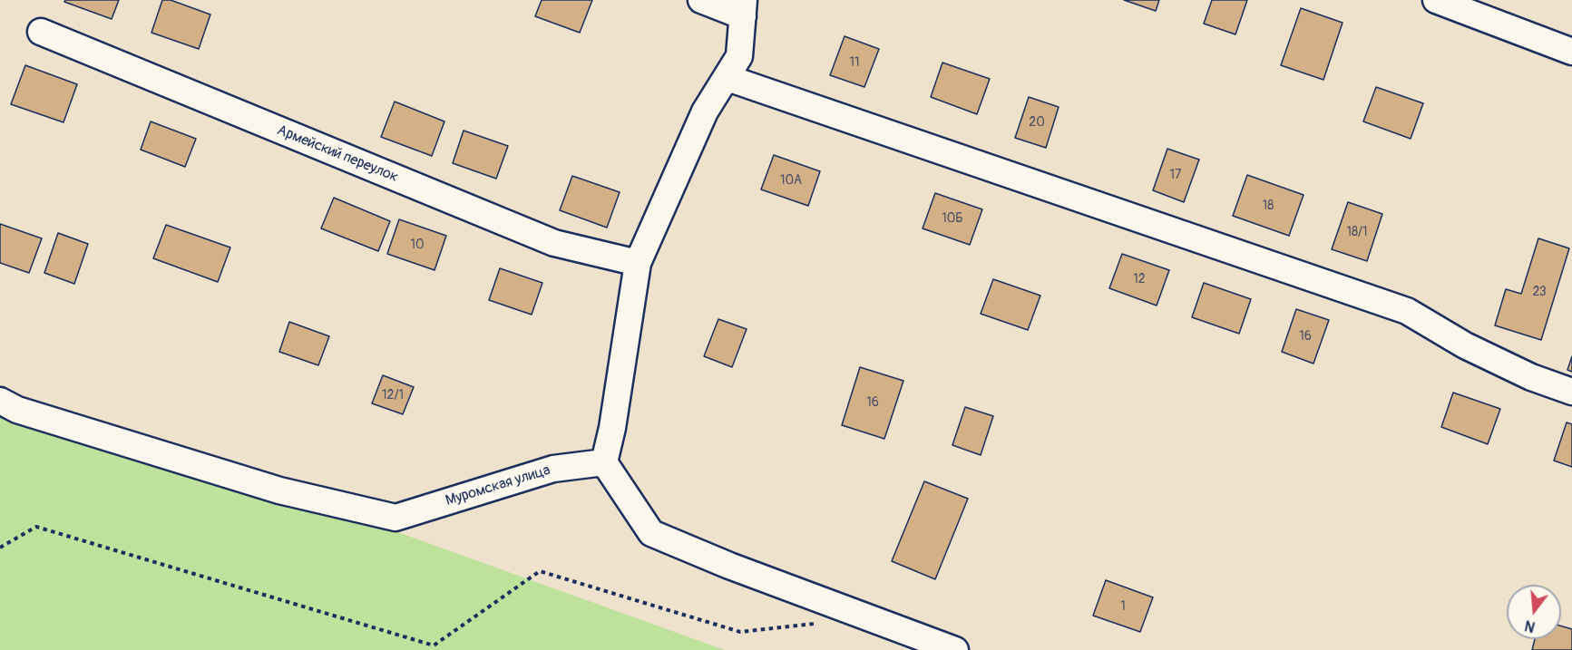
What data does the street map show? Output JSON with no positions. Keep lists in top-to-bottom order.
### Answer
{
  "streets": {
    "street": ["Армейский переулок", "Муромская улица"]
  },
  "house_numbers": [
    "11",
    "20",
    "17",
    "10А",
    "18",
    "10Б",
    "18/1",
    "10",
    "12",
    "23",
    "16",
    "12/1",
    "16",
    "1"
  ],
  "north": "bottom"
}
